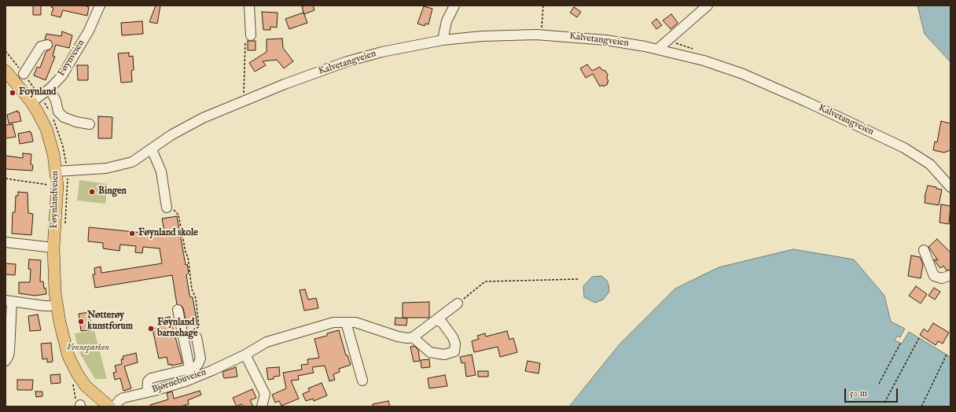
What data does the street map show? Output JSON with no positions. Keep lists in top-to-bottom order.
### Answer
{
  "streets": {
    "main road": ["Føynlandveien"],
    "street": ["Kalvetangveien", "Føynveien", "Bjørnebuveien"]
  },
  "crossings": [
    ["Kalvetangveien", "Føynlandveien"],
    ["Føynveien", "Føynlandveien"]
  ],
  "parks": ["Venneparken"],
  "places": [
    "Foynland",
    "Bingen",
    "Føynland skole",
    "Nøtterøy kunstforum",
    "Føynland barnehage"
  ],
  "scale_bar": "50 m"
}
